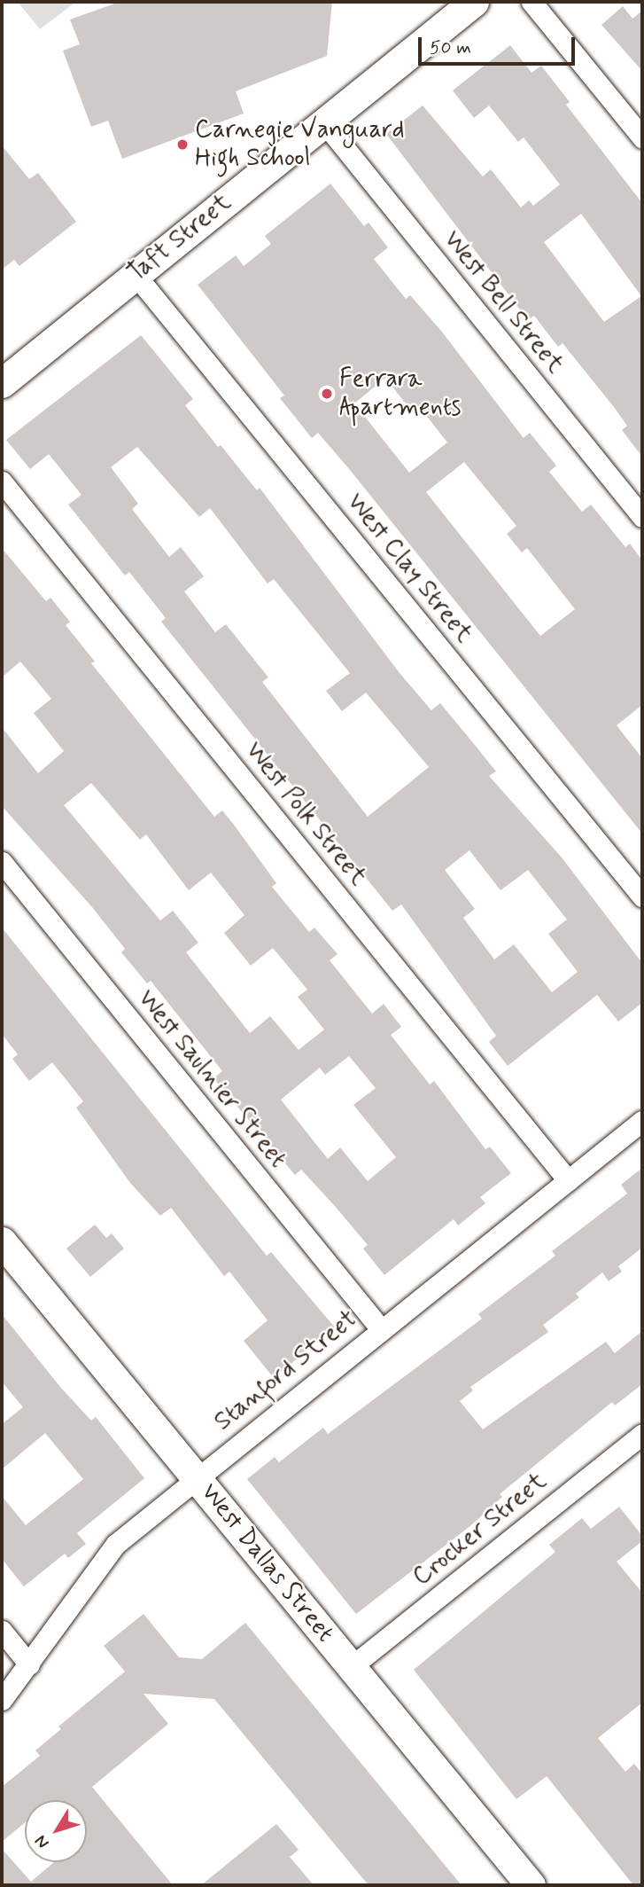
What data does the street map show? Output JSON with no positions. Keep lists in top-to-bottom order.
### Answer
{
  "streets": {
    "main road": ["Taft Street", "West Dallas Street"],
    "street": [
      "West Bell Street",
      "West Clay Street",
      "West Polk Street",
      "West Saulnier Street",
      "Stanford Street",
      "Crocker Street"
    ]
  },
  "crossings": [
    ["Taft Street", "West Bell Street"],
    ["Taft Street", "West Clay Street"],
    ["West Polk Street", "Stanford Street"],
    ["West Saulnier Street", "Stanford Street"],
    ["Stanford Street", "West Dallas Street"],
    ["Crocker Street", "West Dallas Street"]
  ],
  "places": ["Carnegie Vanguard High School", "Ferrara Apartments"],
  "scale_bar": "50 m",
  "north": "bottom left"
}
